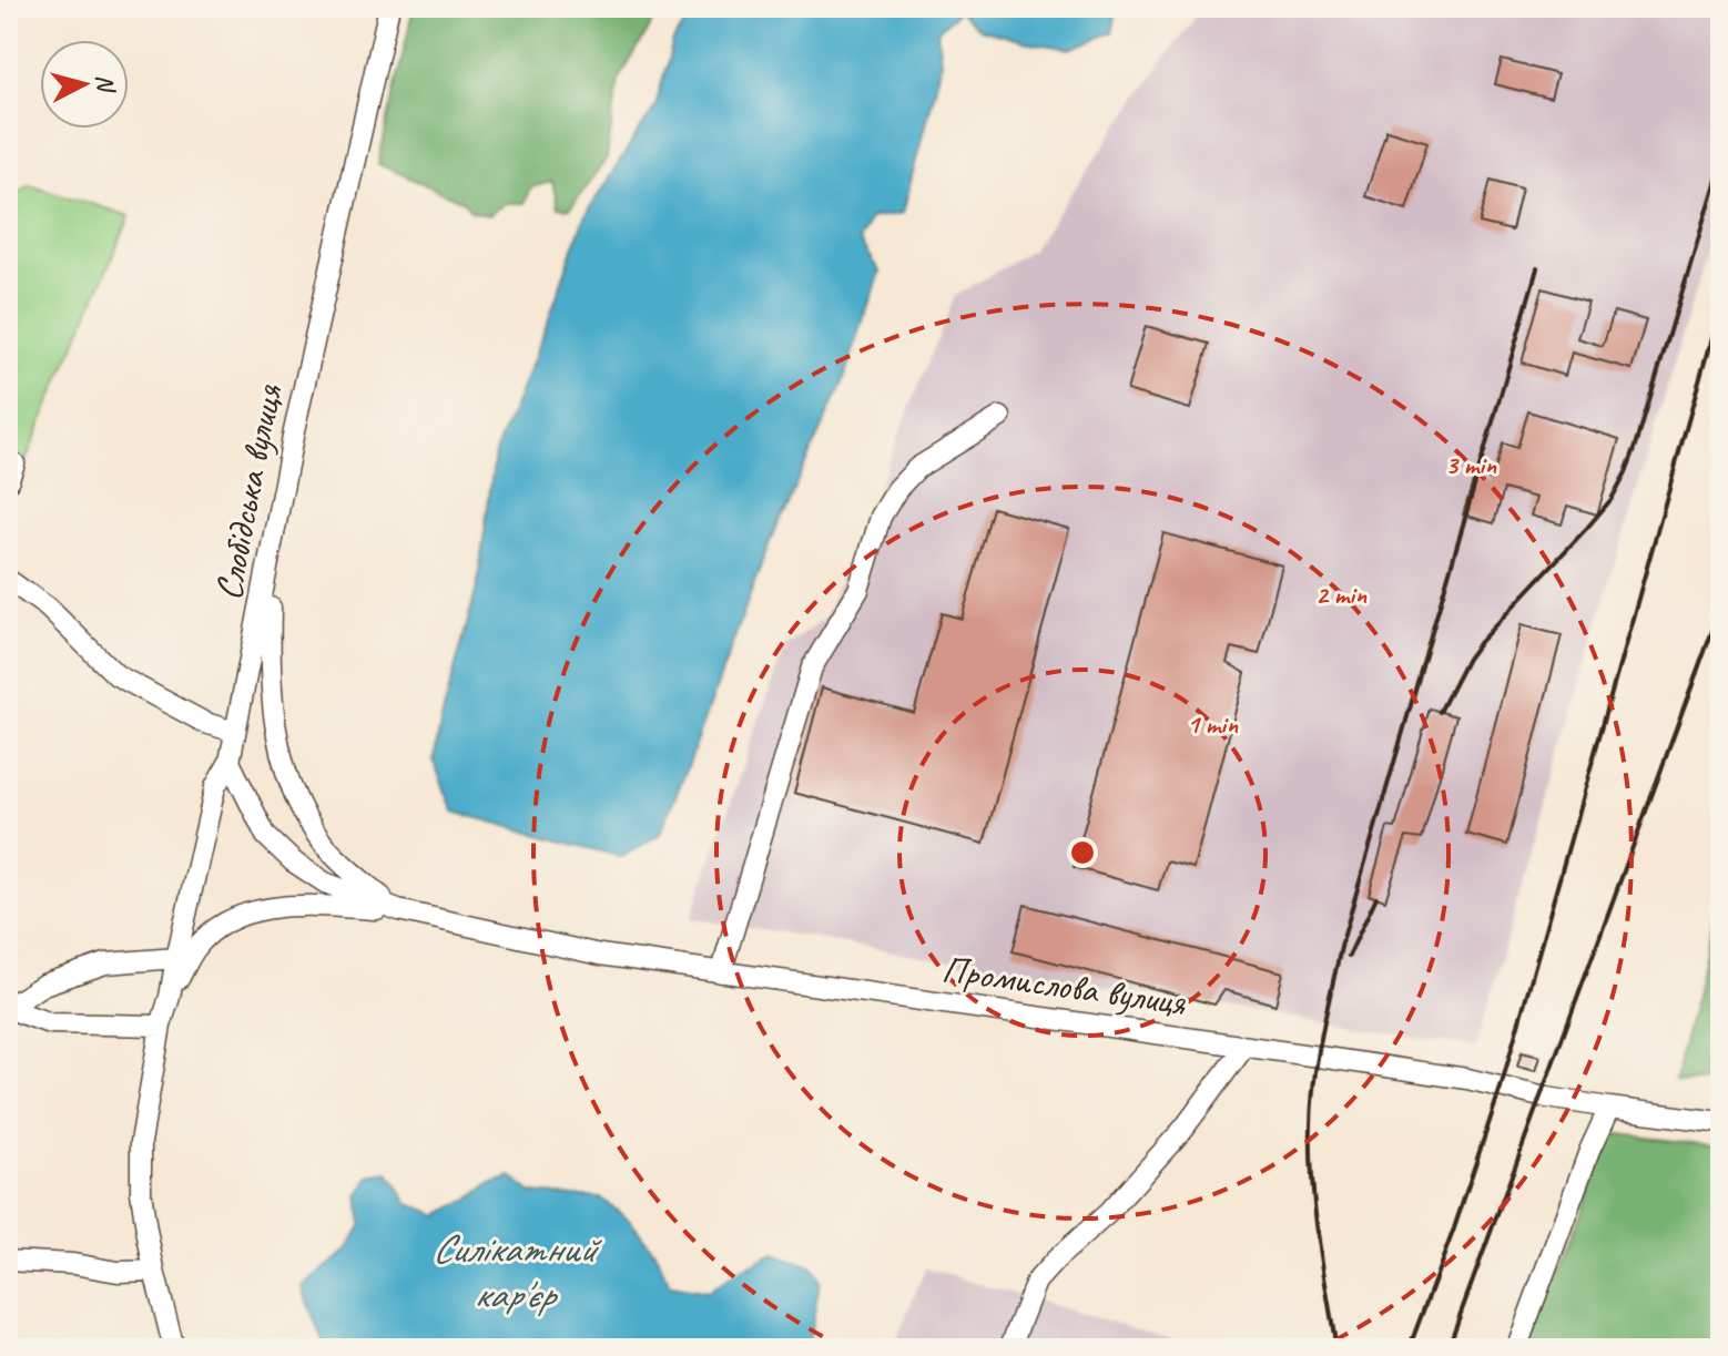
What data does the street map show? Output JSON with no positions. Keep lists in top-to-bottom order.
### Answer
{
  "streets": {
    "street": ["Слобідська вулиця", "Промислова вулиця"]
  },
  "water": ["Силікатний кар'єр"],
  "north": "right",
  "rings": ["3 min", "2 min", "1 min"]
}
